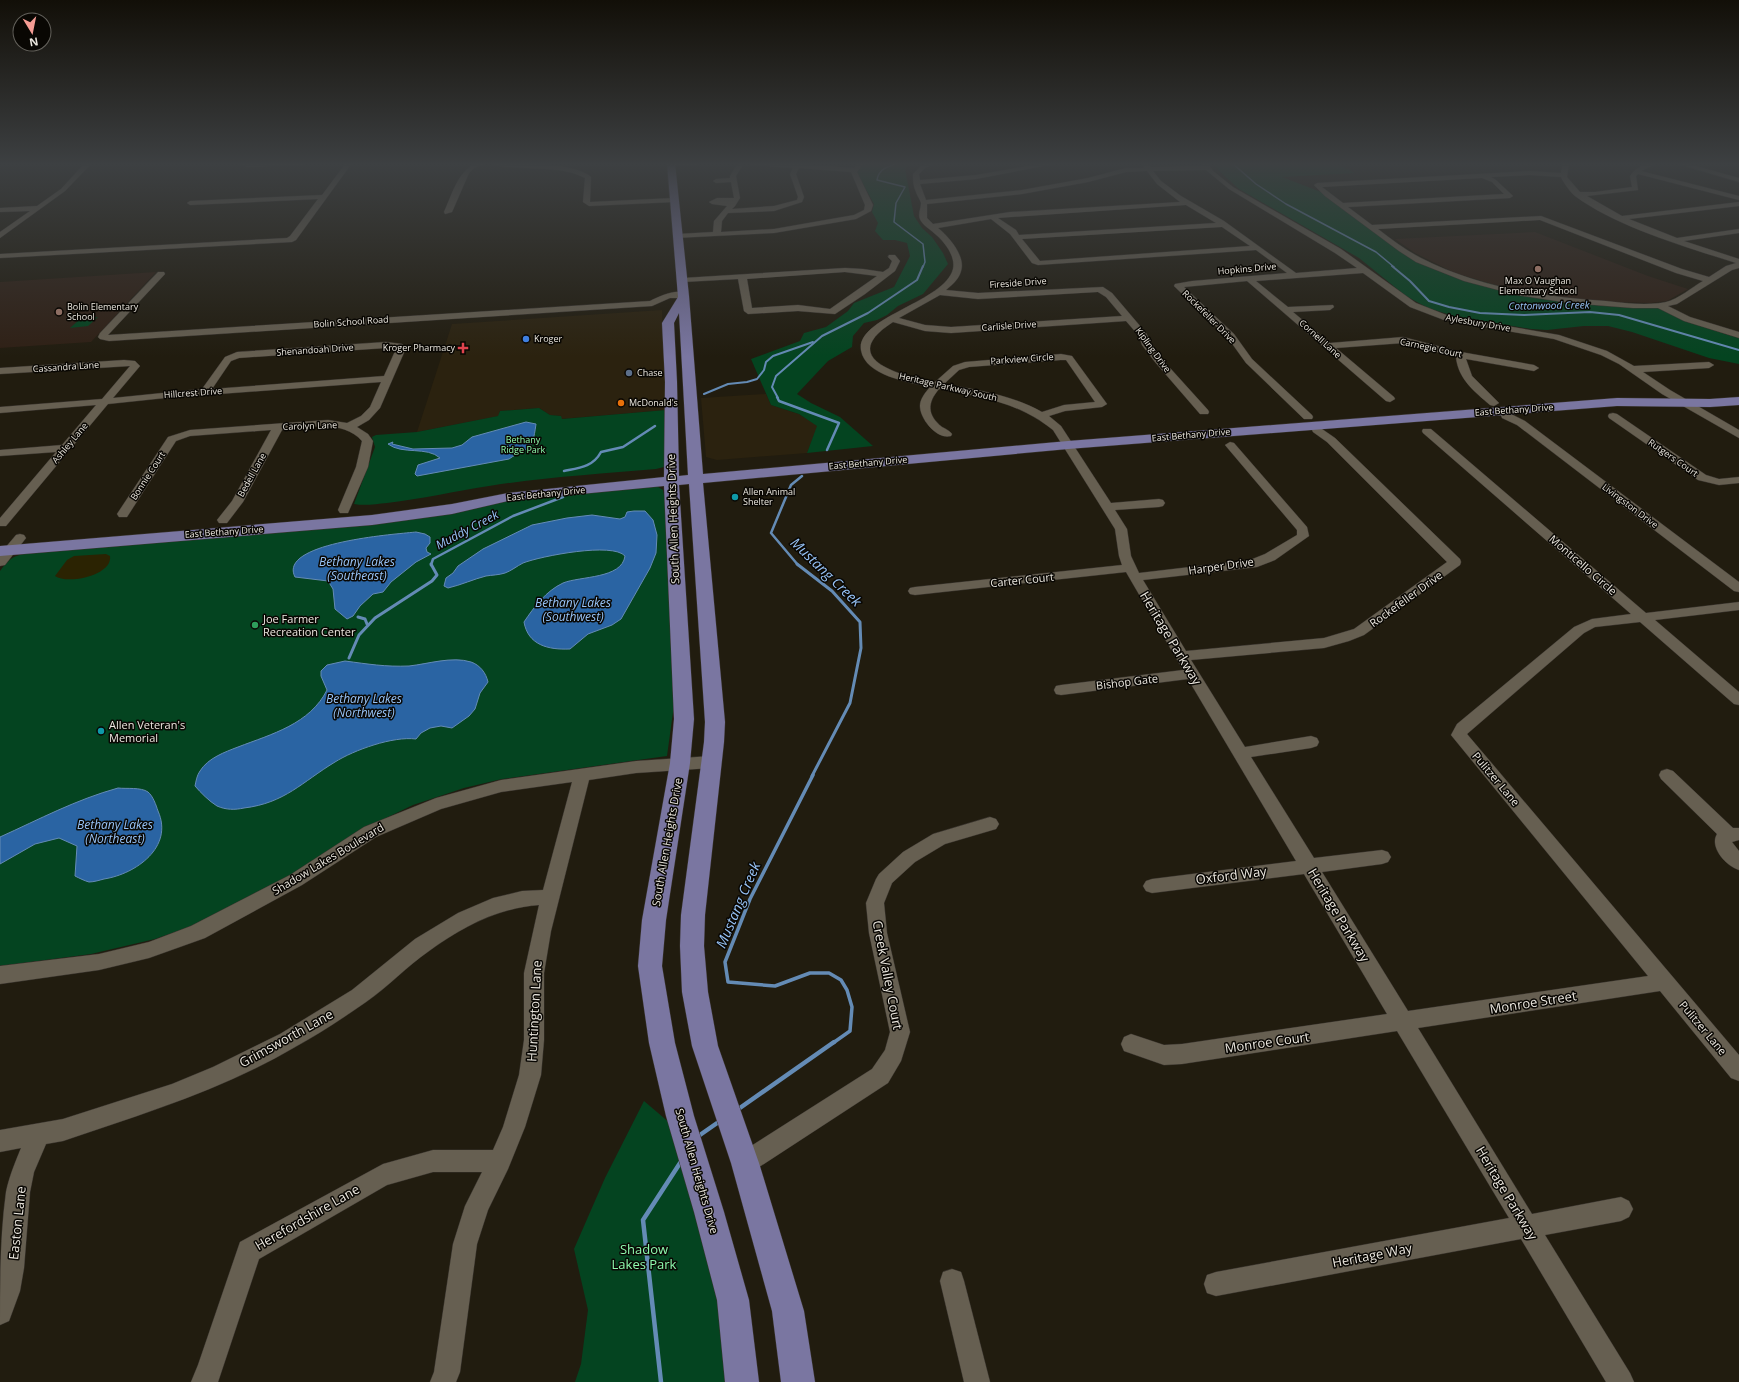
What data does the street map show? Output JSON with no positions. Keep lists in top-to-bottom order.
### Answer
{
  "streets": {
    "main road": ["East Bethany Drive", "South Allen Heights Drive"],
    "street": [
      "Hopkins Drive",
      "Fireside Drive",
      "Rockefeller Drive",
      "Bolin School Road",
      "Aylesbury Drive",
      "Carlisle Drive",
      "Cornell Lane",
      "Carnegie Court",
      "Shenandoah Drive",
      "Kipling Drive",
      "Parkview Circle",
      "Cassandra Lane",
      "Heritage Parkway South",
      "Hillcrest Drive",
      "Carolyn Lane",
      "Ashley Lane",
      "Rutgers Court",
      "Bedell Lane",
      "Bonnie Court",
      "Livingston Drive",
      "Monticello Circle",
      "Harper Drive",
      "Carter Court",
      "Heritage Parkway",
      "Bishop Gate",
      "Pulitzer Lane",
      "Shadow Lakes Boulevard",
      "Oxford Way",
      "Creek Valley Court",
      "Monroe Street",
      "Huntington Lane",
      "Grimsworth Lane",
      "Monroe Court",
      "Herefordshire Lane",
      "Easton Lane",
      "Heritage Way"
    ]
  },
  "crossings": [
    ["Hopkins Drive", "Rockefeller Drive"],
    ["Hopkins Drive", "Aylesbury Drive"],
    ["Hopkins Drive", "Cornell Lane"],
    ["Fireside Drive", "Kipling Drive"],
    ["Fireside Drive", "Heritage Parkway South"],
    ["Rockefeller Drive", "East Bethany Drive"],
    ["Rockefeller Drive", "Heritage Parkway"],
    ["Bolin School Road", "South Allen Heights Drive"],
    ["Aylesbury Drive", "East Bethany Drive"],
    ["Carlisle Drive", "Kipling Drive"],
    ["Carlisle Drive", "Heritage Parkway South"],
    ["Cornell Lane", "Carnegie Court"],
    ["Carnegie Court", "Livingston Drive"],
    ["Shenandoah Drive", "Hillcrest Drive"],
    ["Parkview Circle", "Heritage Parkway South"],
    ["Cassandra Lane", "Ashley Lane"],
    ["Heritage Parkway South", "East Bethany Drive"],
    ["Heritage Parkway South", "Heritage Parkway"],
    ["Hillcrest Drive", "Ashley Lane"],
    ["East Bethany Drive", "Carolyn Lane"],
    ["East Bethany Drive", "Bedell Lane"],
    ["East Bethany Drive", "Livingston Drive"],
    ["East Bethany Drive", "South Allen Heights Drive"],
    ["East Bethany Drive", "Heritage Parkway"],
    ["Carolyn Lane", "Bedell Lane"],
    ["Carolyn Lane", "Bonnie Court"],
    ["South Allen Heights Drive", "Shadow Lakes Boulevard"],
    ["Monticello Circle", "Pulitzer Lane"],
    ["Harper Drive", "Carter Court"],
    ["Harper Drive", "Heritage Parkway"],
    ["Carter Court", "Heritage Parkway"],
    ["Heritage Parkway", "Bishop Gate"],
    ["Heritage Parkway", "Oxford Way"],
    ["Heritage Parkway", "Monroe Street"],
    ["Heritage Parkway", "Monroe Court"],
    ["Heritage Parkway", "Heritage Way"],
    ["Pulitzer Lane", "Monroe Street"],
    ["Shadow Lakes Boulevard", "Huntington Lane"],
    ["Monroe Street", "Monroe Court"],
    ["Huntington Lane", "Grimsworth Lane"],
    ["Huntington Lane", "Herefordshire Lane"],
    ["Grimsworth Lane", "Easton Lane"]
  ],
  "water": [
    "Cottonwood Creek",
    "Muddy Creek",
    "Bethany Lakes (Southeast)",
    "Mustang Creek",
    "Bethany Lakes (Southwest)",
    "Bethany Lakes (Northwest)",
    "Bethany Lakes (Northeast)"
  ],
  "parks": ["Bethany Ridge Park", "Shadow Lakes Park"],
  "places": {
    "other": [
      "Max O Vaughan Elementary School",
      "Bolin Elementary School",
      "Kroger",
      "Chase",
      "McDonald's",
      "Allen Animal Shelter",
      "Joe Farmer Recreation Center",
      "Allen Veteran's Memorial"
    ],
    "health": ["Kroger Pharmacy"]
  },
  "north": "bottom"
}
